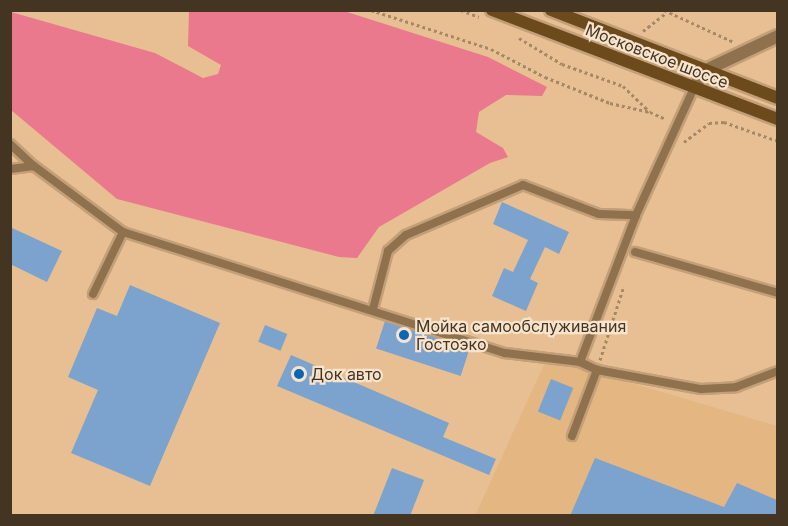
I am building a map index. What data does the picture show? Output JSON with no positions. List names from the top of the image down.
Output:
{
  "streets": {
    "main road": ["Московское шоссе"]
  },
  "places": ["Мойка самообслуживания Гостоэко", "Док авто"]
}
